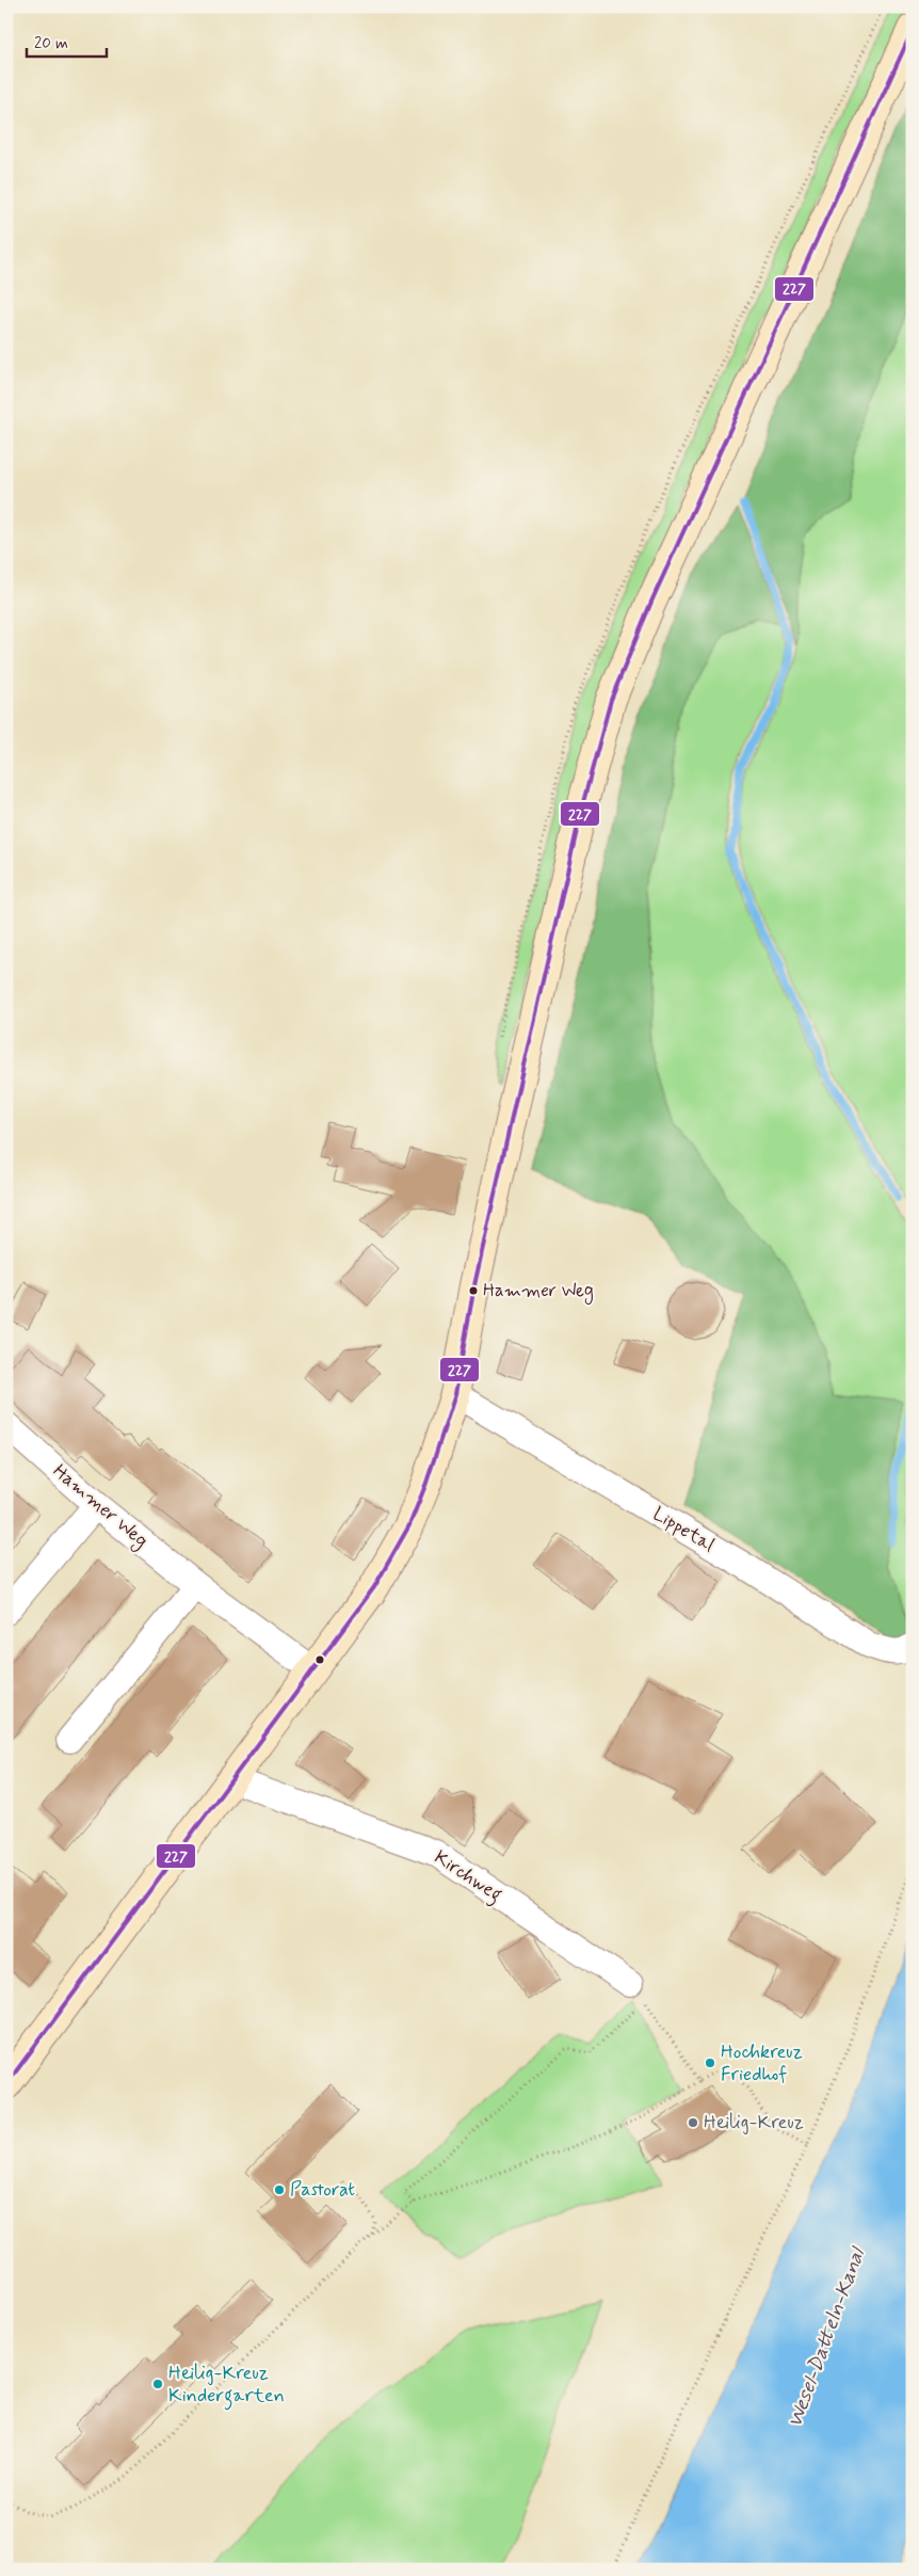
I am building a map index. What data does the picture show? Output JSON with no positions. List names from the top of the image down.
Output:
{
  "streets": {
    "street": ["Hammer Weg", "Lippetal", "Kirchweg"]
  },
  "water": ["Wesel-Datteln-Kanal"],
  "places": [
    "Hammer Weg",
    "Hochkreuz Friedhof",
    "Heilig-Kreuz",
    "Pastorat",
    "Heilig-Kreuz Kindergarten"
  ],
  "lines": ["transit line 227"],
  "scale_bar": "20 m"
}
